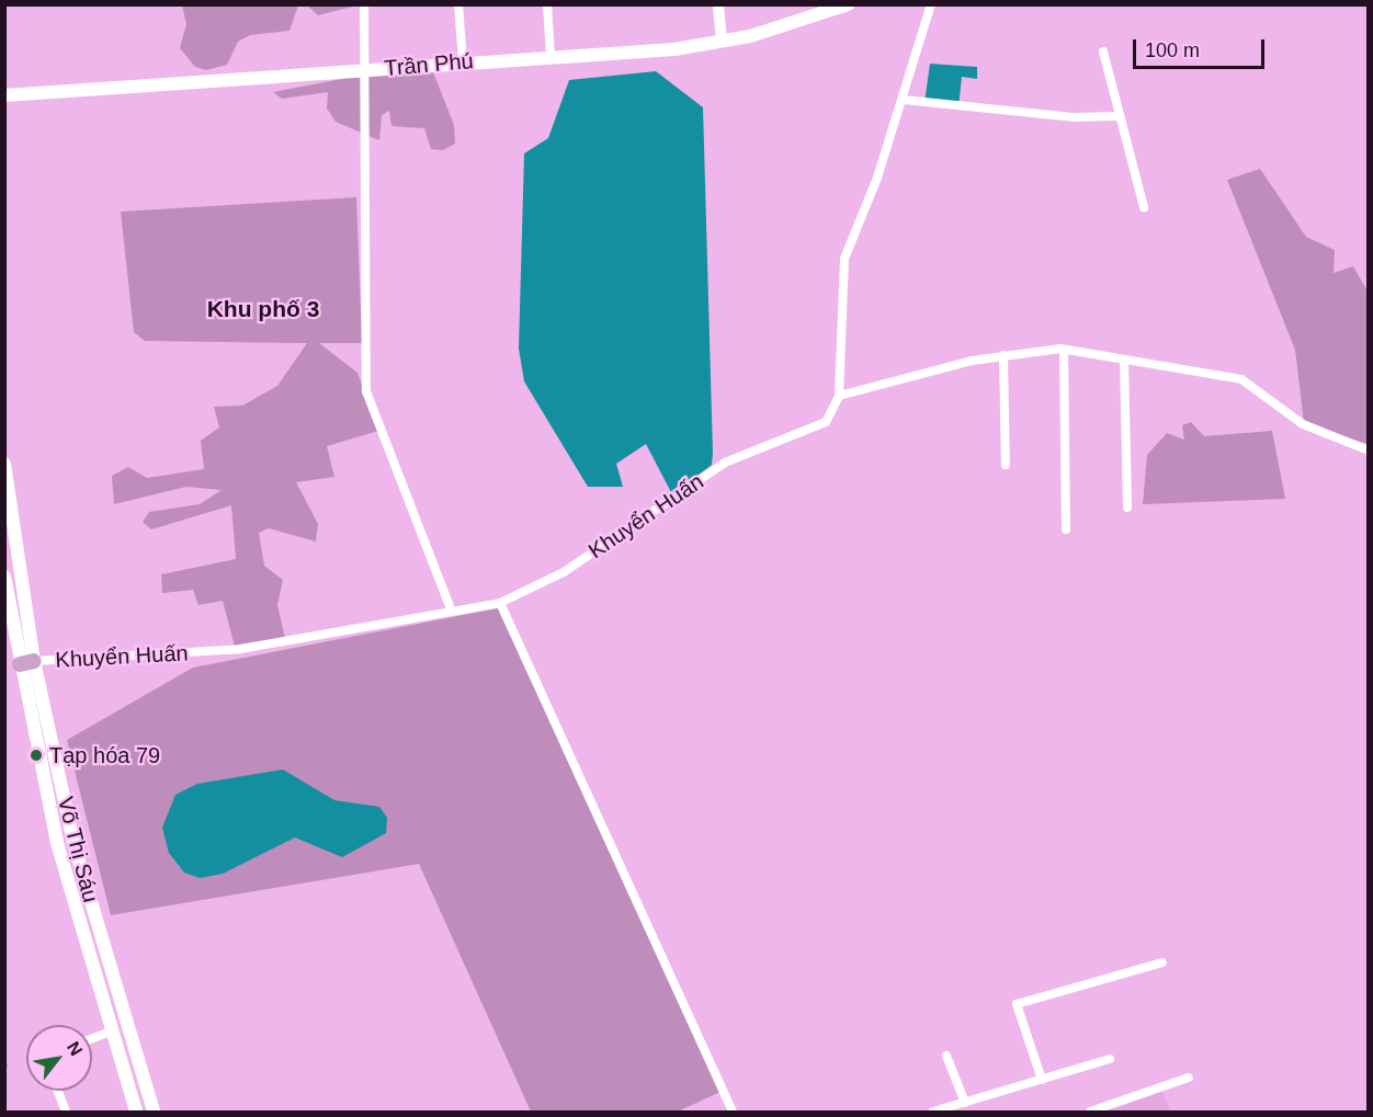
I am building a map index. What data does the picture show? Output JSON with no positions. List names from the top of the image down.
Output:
{
  "streets": {
    "main road": ["Trần Phú", "Võ Thị Sáu"],
    "street": ["Khuyển Huấn"]
  },
  "crossings": [
    ["Khuyển Huấn", "Võ Thị Sáu"]
  ],
  "districts": ["Khu phố 3"],
  "places": ["Tạp hóa 79"],
  "scale_bar": "100 m",
  "north": "top right"
}
